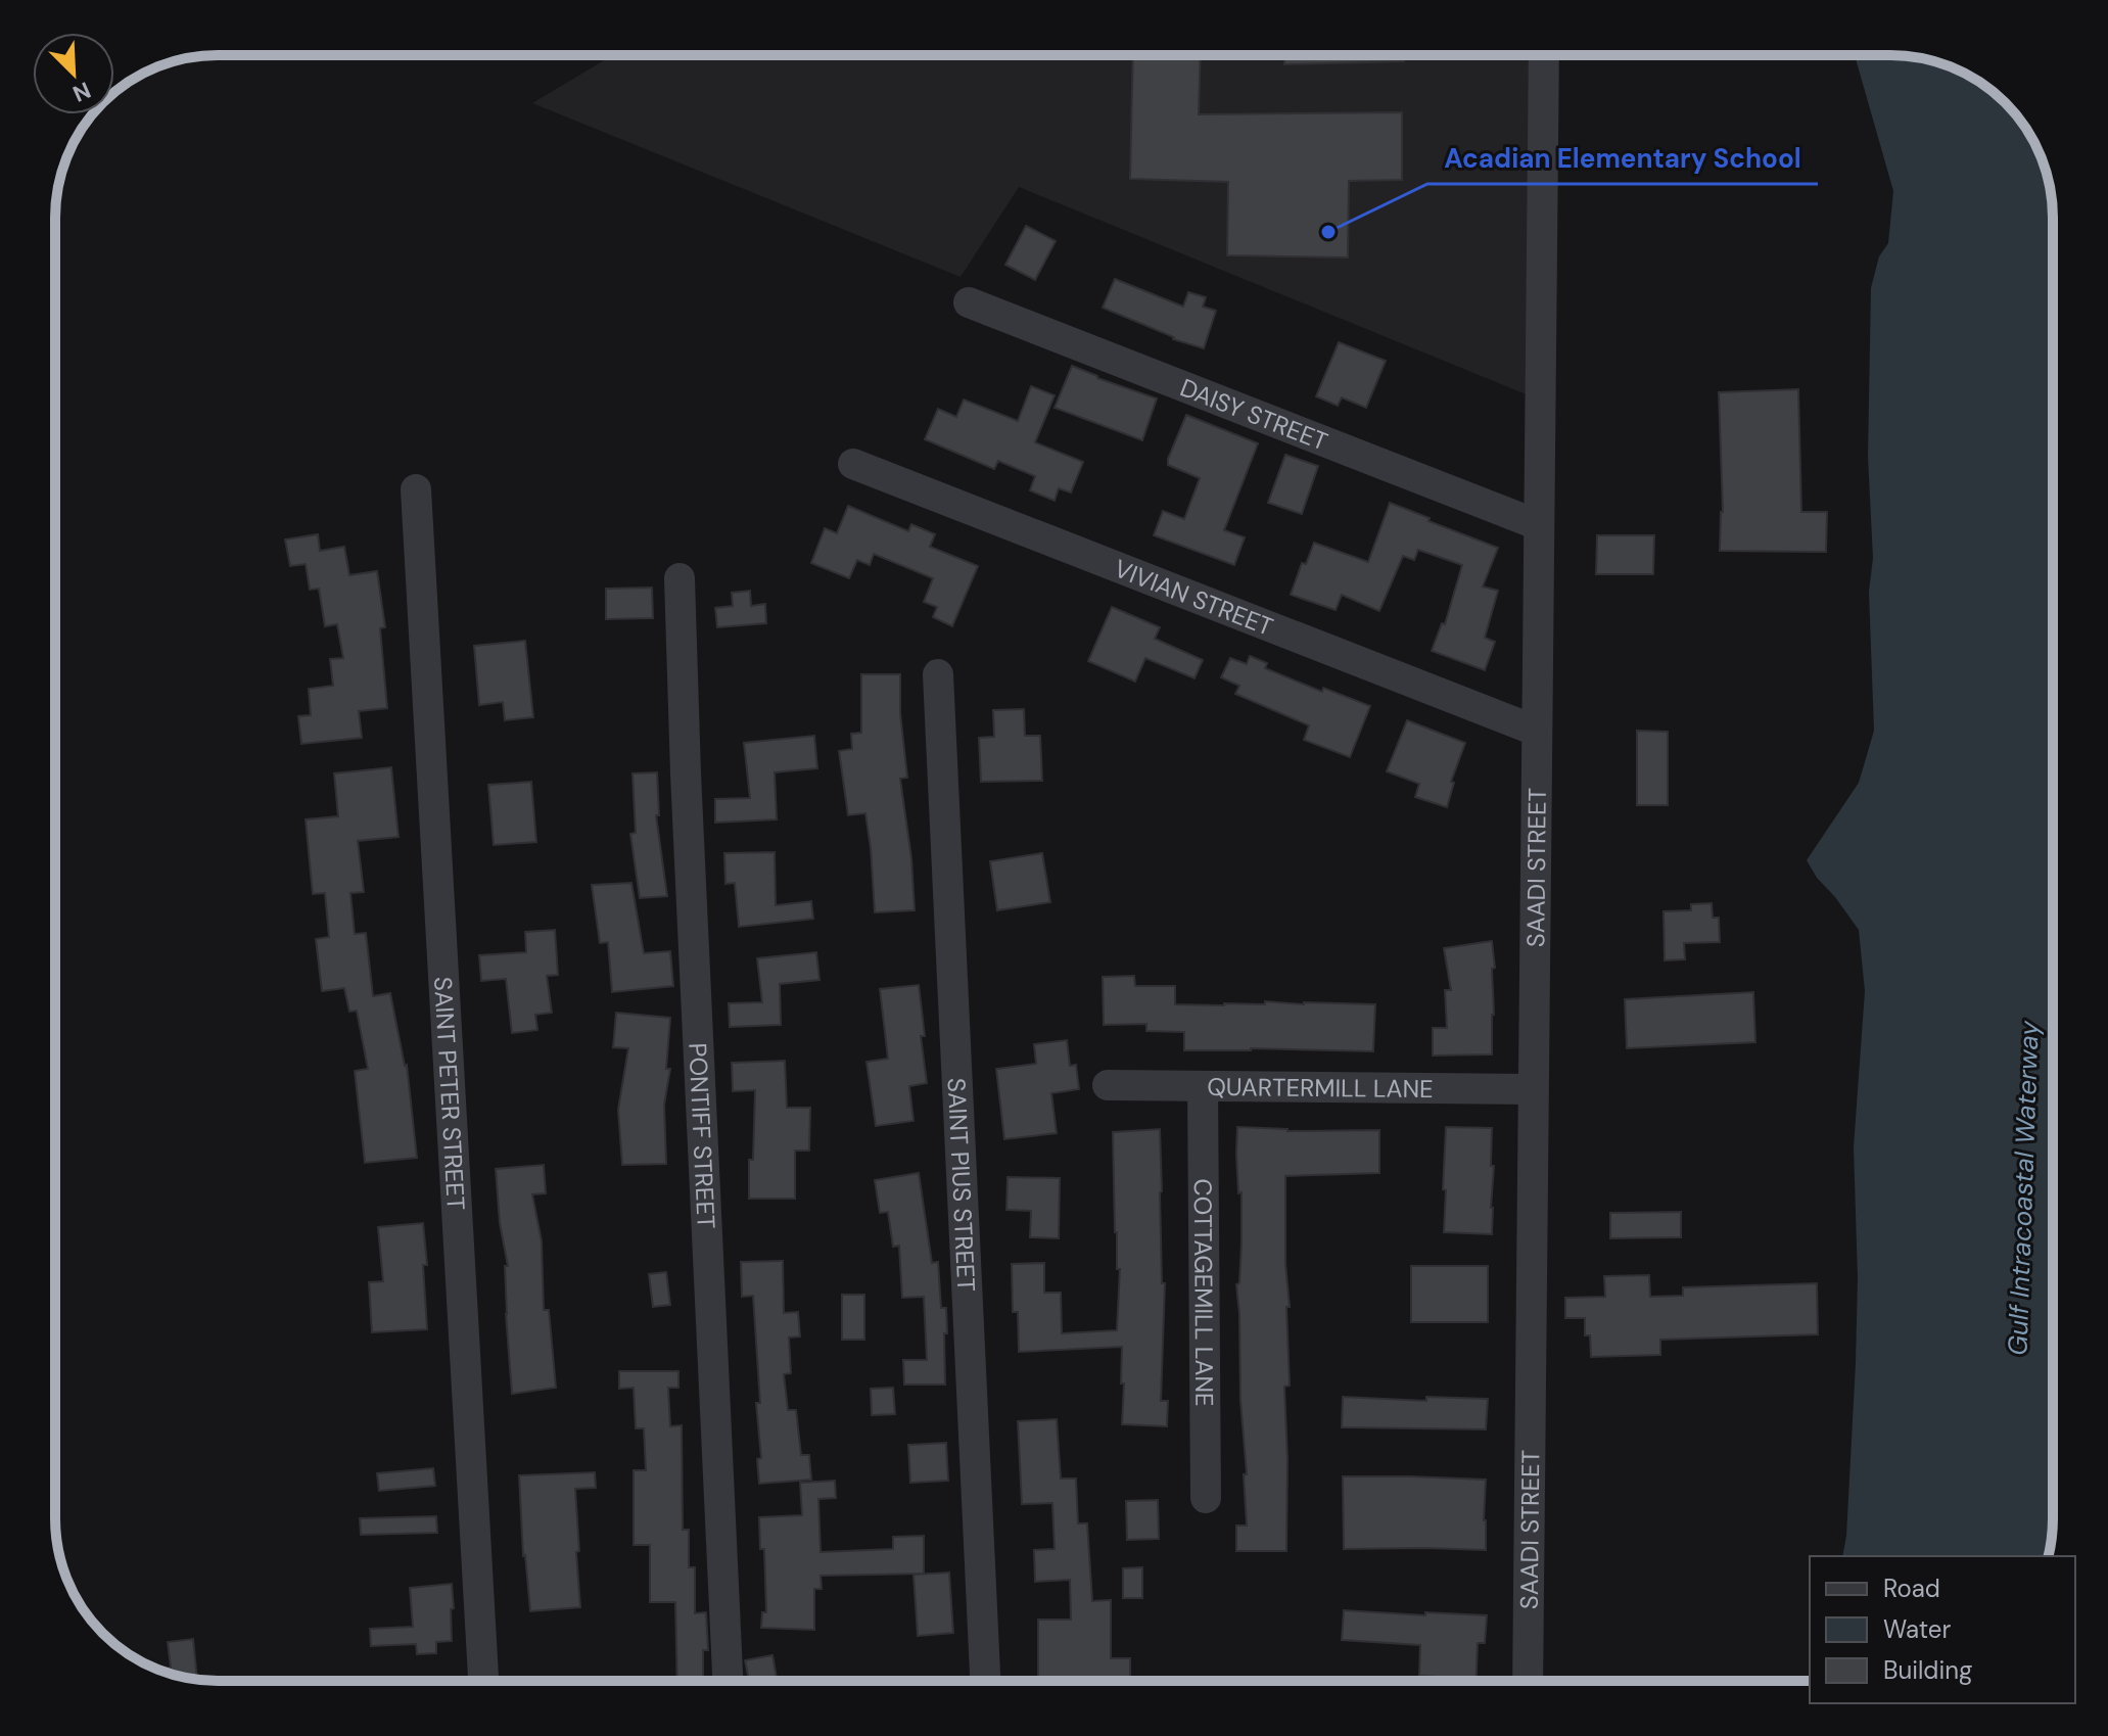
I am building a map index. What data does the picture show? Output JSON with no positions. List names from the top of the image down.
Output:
{
  "streets": {
    "street": [
      "DAISY STREET",
      "VIVIAN STREET",
      "SAADI STREET",
      "QUARTERMILL LANE",
      "SAINT PETER STREET",
      "PONTIFF STREET",
      "SAINT PIUS STREET",
      "COTTAGEMILL LANE"
    ]
  },
  "crossings": [
    ["DAISY STREET", "SAADI STREET"],
    ["VIVIAN STREET", "SAADI STREET"],
    ["SAADI STREET", "QUARTERMILL LANE"],
    ["QUARTERMILL LANE", "COTTAGEMILL LANE"]
  ],
  "water": ["Gulf Intracoastal Waterway"],
  "places": ["Acadian Elementary School"],
  "legend": ["Road", "Water", "Building"],
  "north": "bottom right"
}
